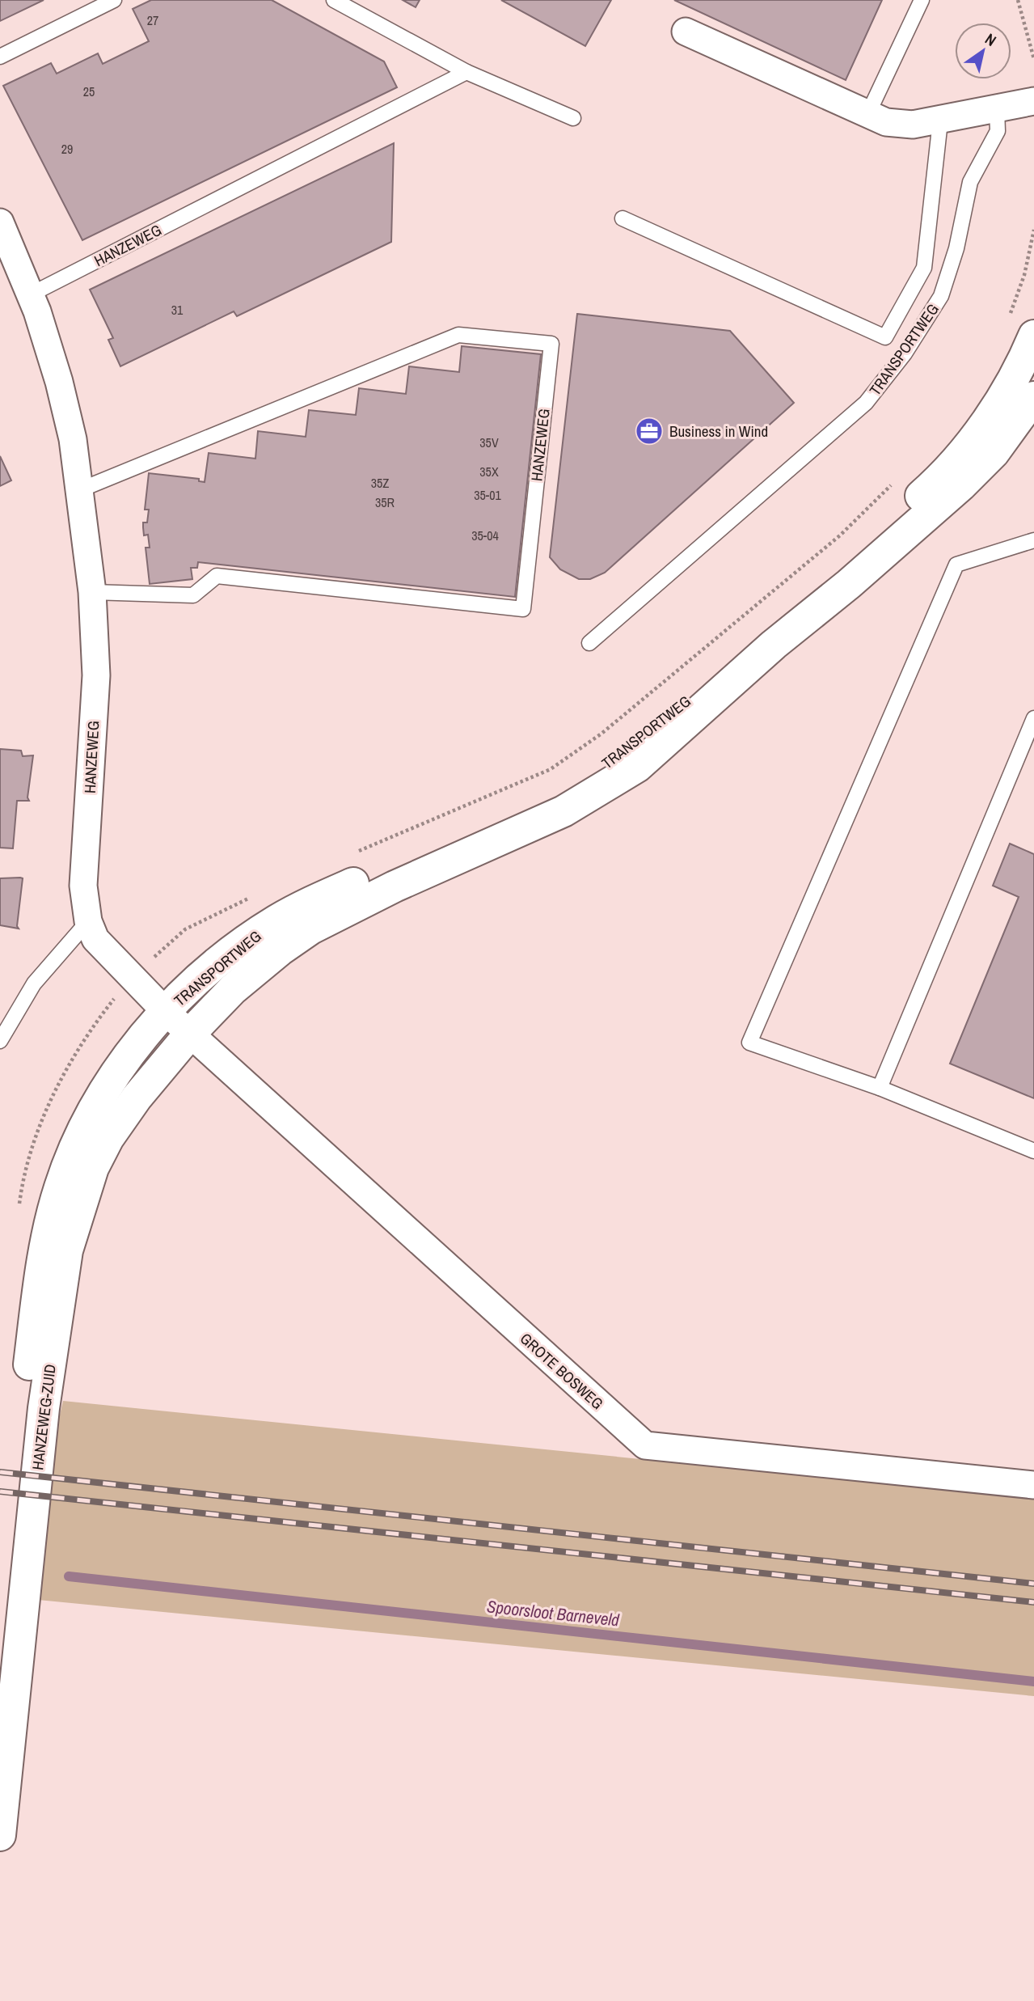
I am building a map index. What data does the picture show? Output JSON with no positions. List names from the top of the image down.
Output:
{
  "streets": {
    "street": [
      "HANZEWEG",
      "TRANSPORTWEG",
      "GROTE BOSWEG",
      "HANZEWEG-ZUID"
    ]
  },
  "crossings": [
    ["HANZEWEG", "TRANSPORTWEG"],
    ["HANZEWEG", "GROTE BOSWEG"],
    ["HANZEWEG", "HANZEWEG-ZUID"],
    ["TRANSPORTWEG", "GROTE BOSWEG"],
    ["TRANSPORTWEG", "HANZEWEG-ZUID"],
    ["GROTE BOSWEG", "HANZEWEG-ZUID"]
  ],
  "water": ["Spoorsloot Barneveld"],
  "places": {
    "office": ["Business in Wind"]
  },
  "house_numbers": [
    "27",
    "25",
    "29",
    "31",
    "35V",
    "35X",
    "35Z",
    "35-01",
    "35R",
    "35-04"
  ],
  "north": "top right"
}
